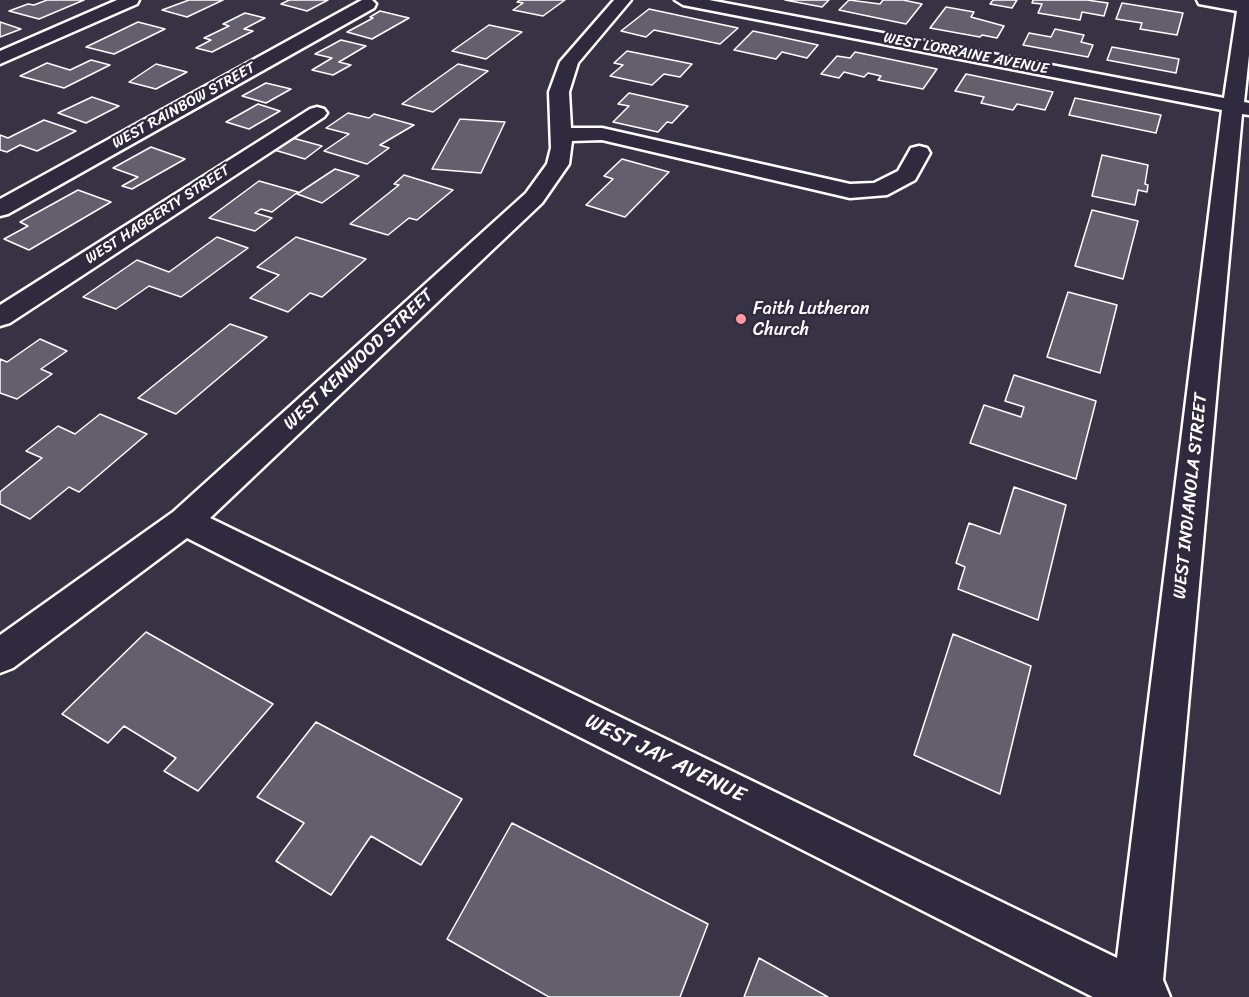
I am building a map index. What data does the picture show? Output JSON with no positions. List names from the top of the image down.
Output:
{
  "streets": {
    "street": [
      "WEST LORRAINE AVENUE",
      "WEST RAINBOW STREET",
      "WEST HAGGERTY STREET",
      "WEST KENWOOD STREET",
      "WEST INDIANOLA STREET",
      "WEST JAY AVENUE"
    ]
  },
  "crossings": [
    ["WEST LORRAINE AVENUE", "WEST INDIANOLA STREET"],
    ["WEST KENWOOD STREET", "WEST JAY AVENUE"],
    ["WEST INDIANOLA STREET", "WEST JAY AVENUE"]
  ],
  "places": ["Faith Lutheran Church"]
}
